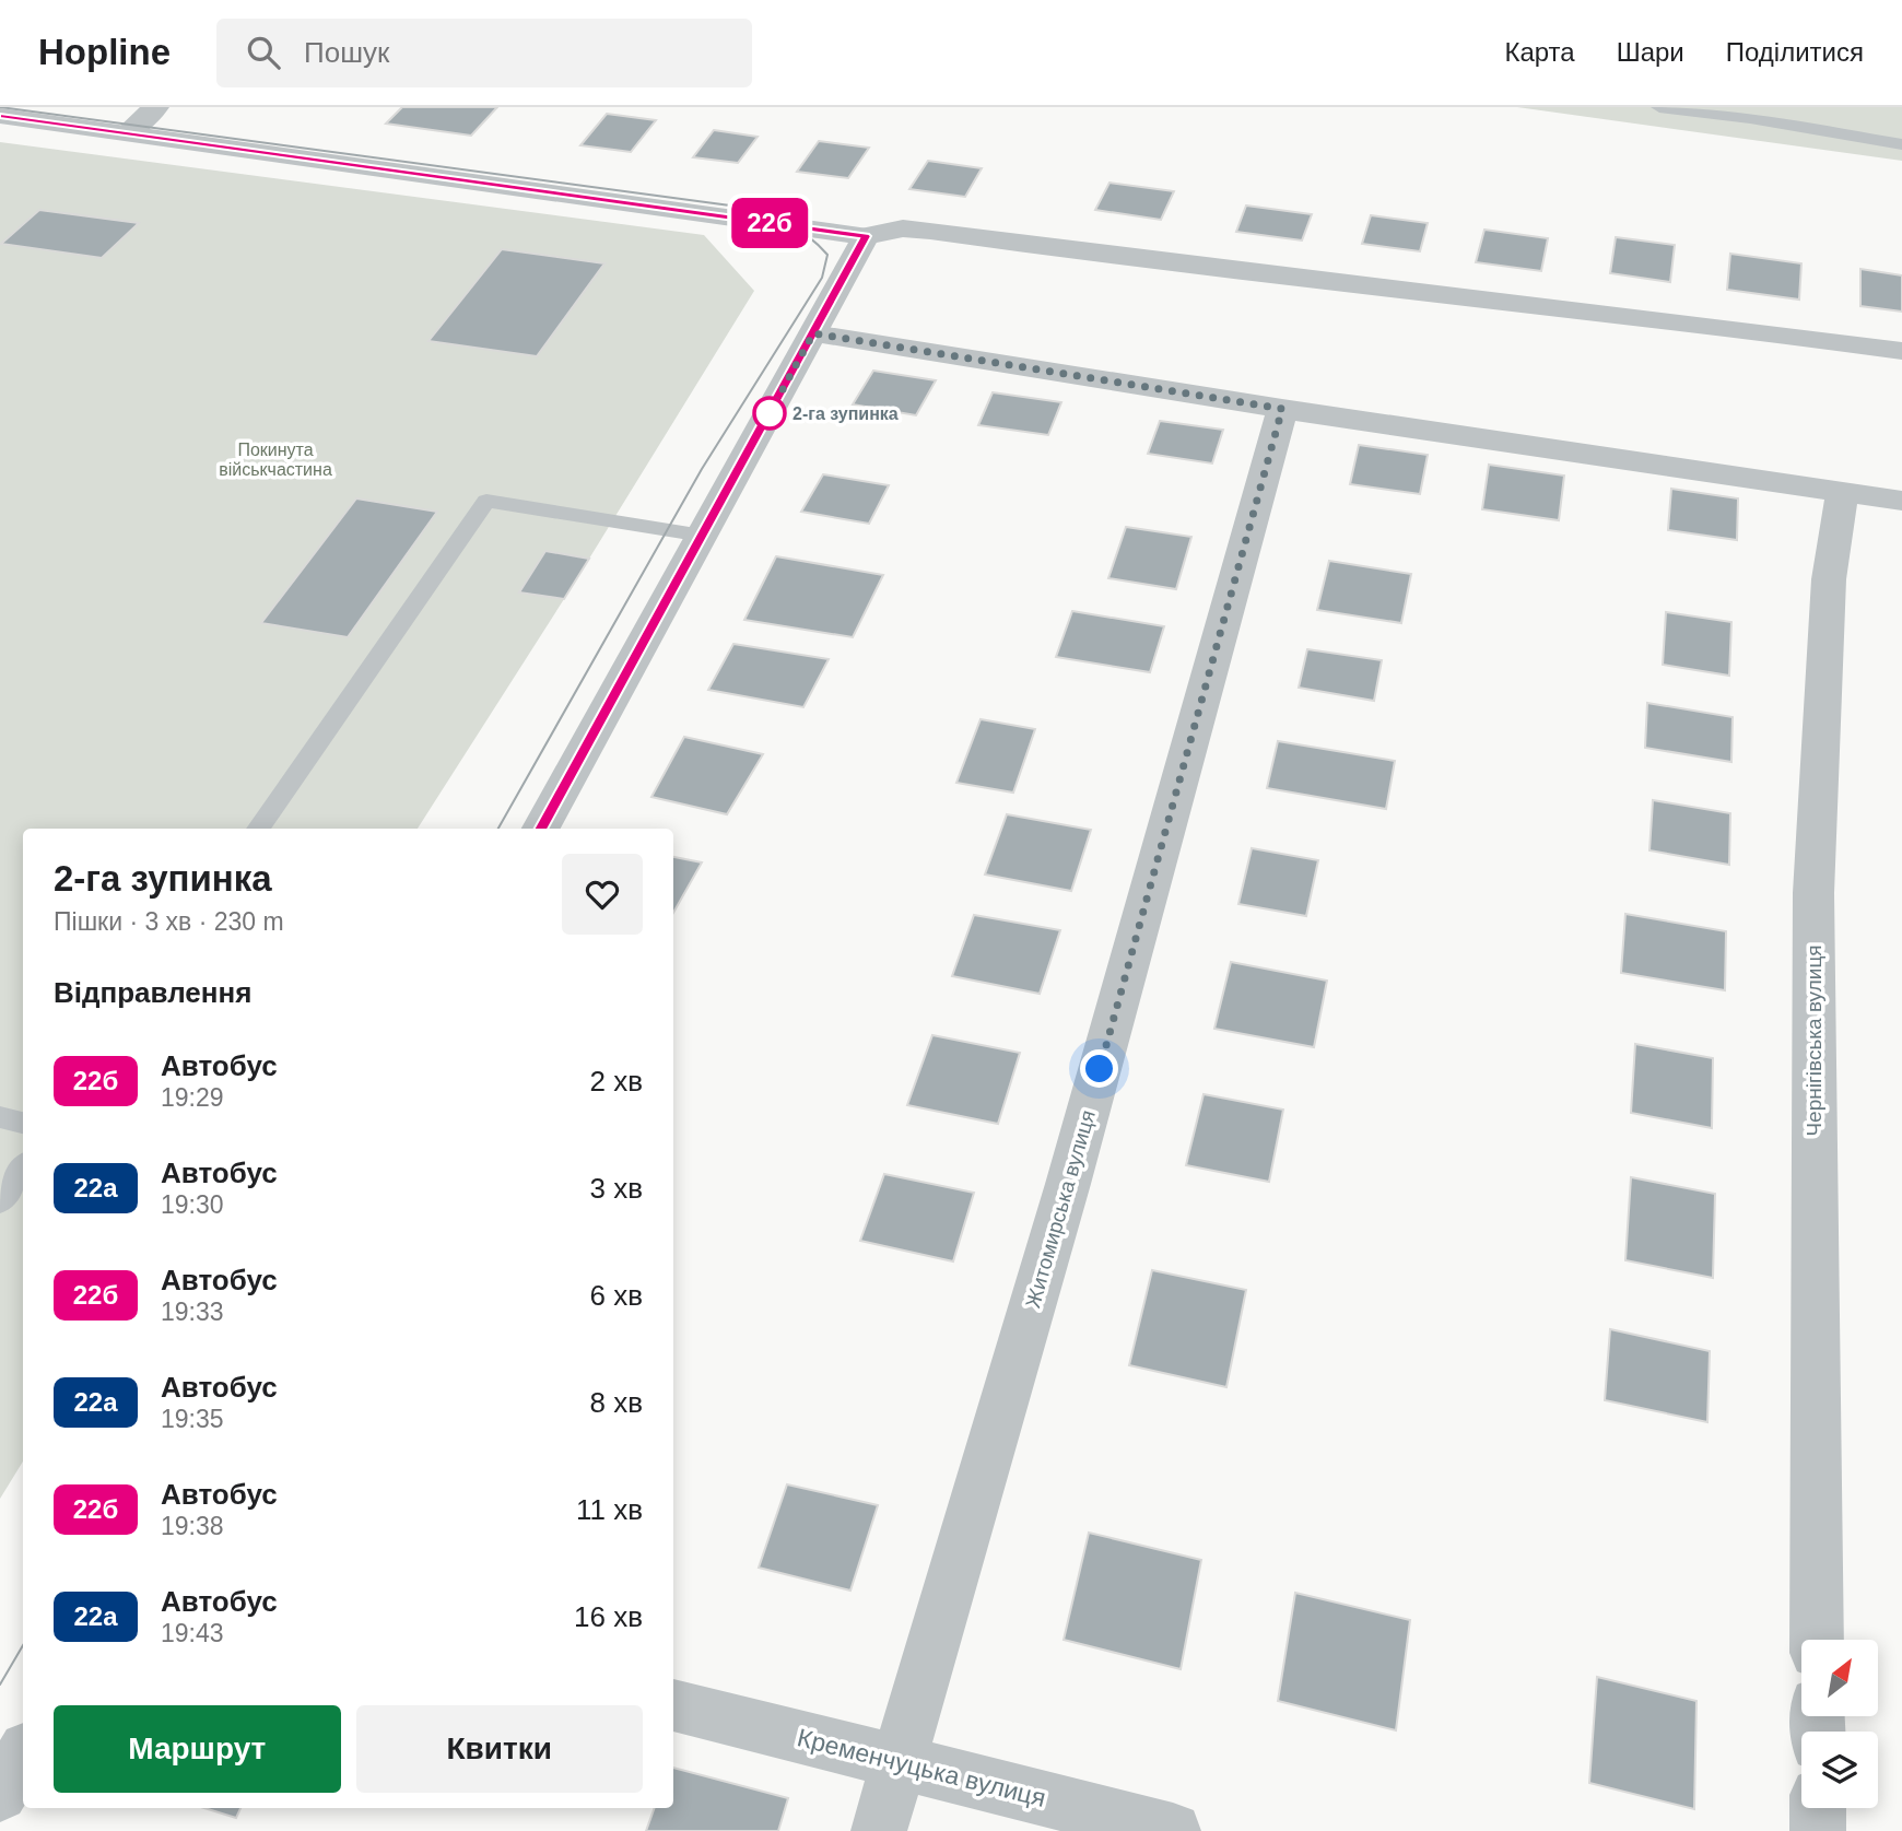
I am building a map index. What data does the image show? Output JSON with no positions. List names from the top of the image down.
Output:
{
  "streets": {
    "street": ["Чернігівська вулиця", "Житомирська вулиця", "Кременчуцька вулиця"]
  },
  "crossings": [
    ["Житомирська вулиця", "Кременчуцька вулиця"]
  ],
  "parks": ["Покинута військчастина"],
  "places": ["2-га зупинка"],
  "lines": ["bus line 22б"],
  "north": "top right",
  "page": {
    "header": "Hopline",
    "search": "Пошук",
    "nav": ["Карта", "Шари", "Поділитися"],
    "on_map": "22б",
    "heading": [
      ["2-га зупинка", "Пішки · 3 хв · 230 m"],
      "Відправлення"
    ],
    "list": [
      {
        "mark": "22б",
        "name": "Автобус",
        "note": "19:29",
        "value": "2 хв"
      },
      {
        "mark": "22a",
        "name": "Автобус",
        "note": "19:30",
        "value": "3 хв"
      },
      {
        "mark": "22б",
        "name": "Автобус",
        "note": "19:33",
        "value": "6 хв"
      },
      {
        "mark": "22a",
        "name": "Автобус",
        "note": "19:35",
        "value": "8 хв"
      },
      {
        "mark": "22б",
        "name": "Автобус",
        "note": "19:38",
        "value": "11 хв"
      },
      {
        "mark": "22a",
        "name": "Автобус",
        "note": "19:43",
        "value": "16 хв"
      }
    ],
    "buttons": ["Маршрут", "Квитки"]
  }
}
